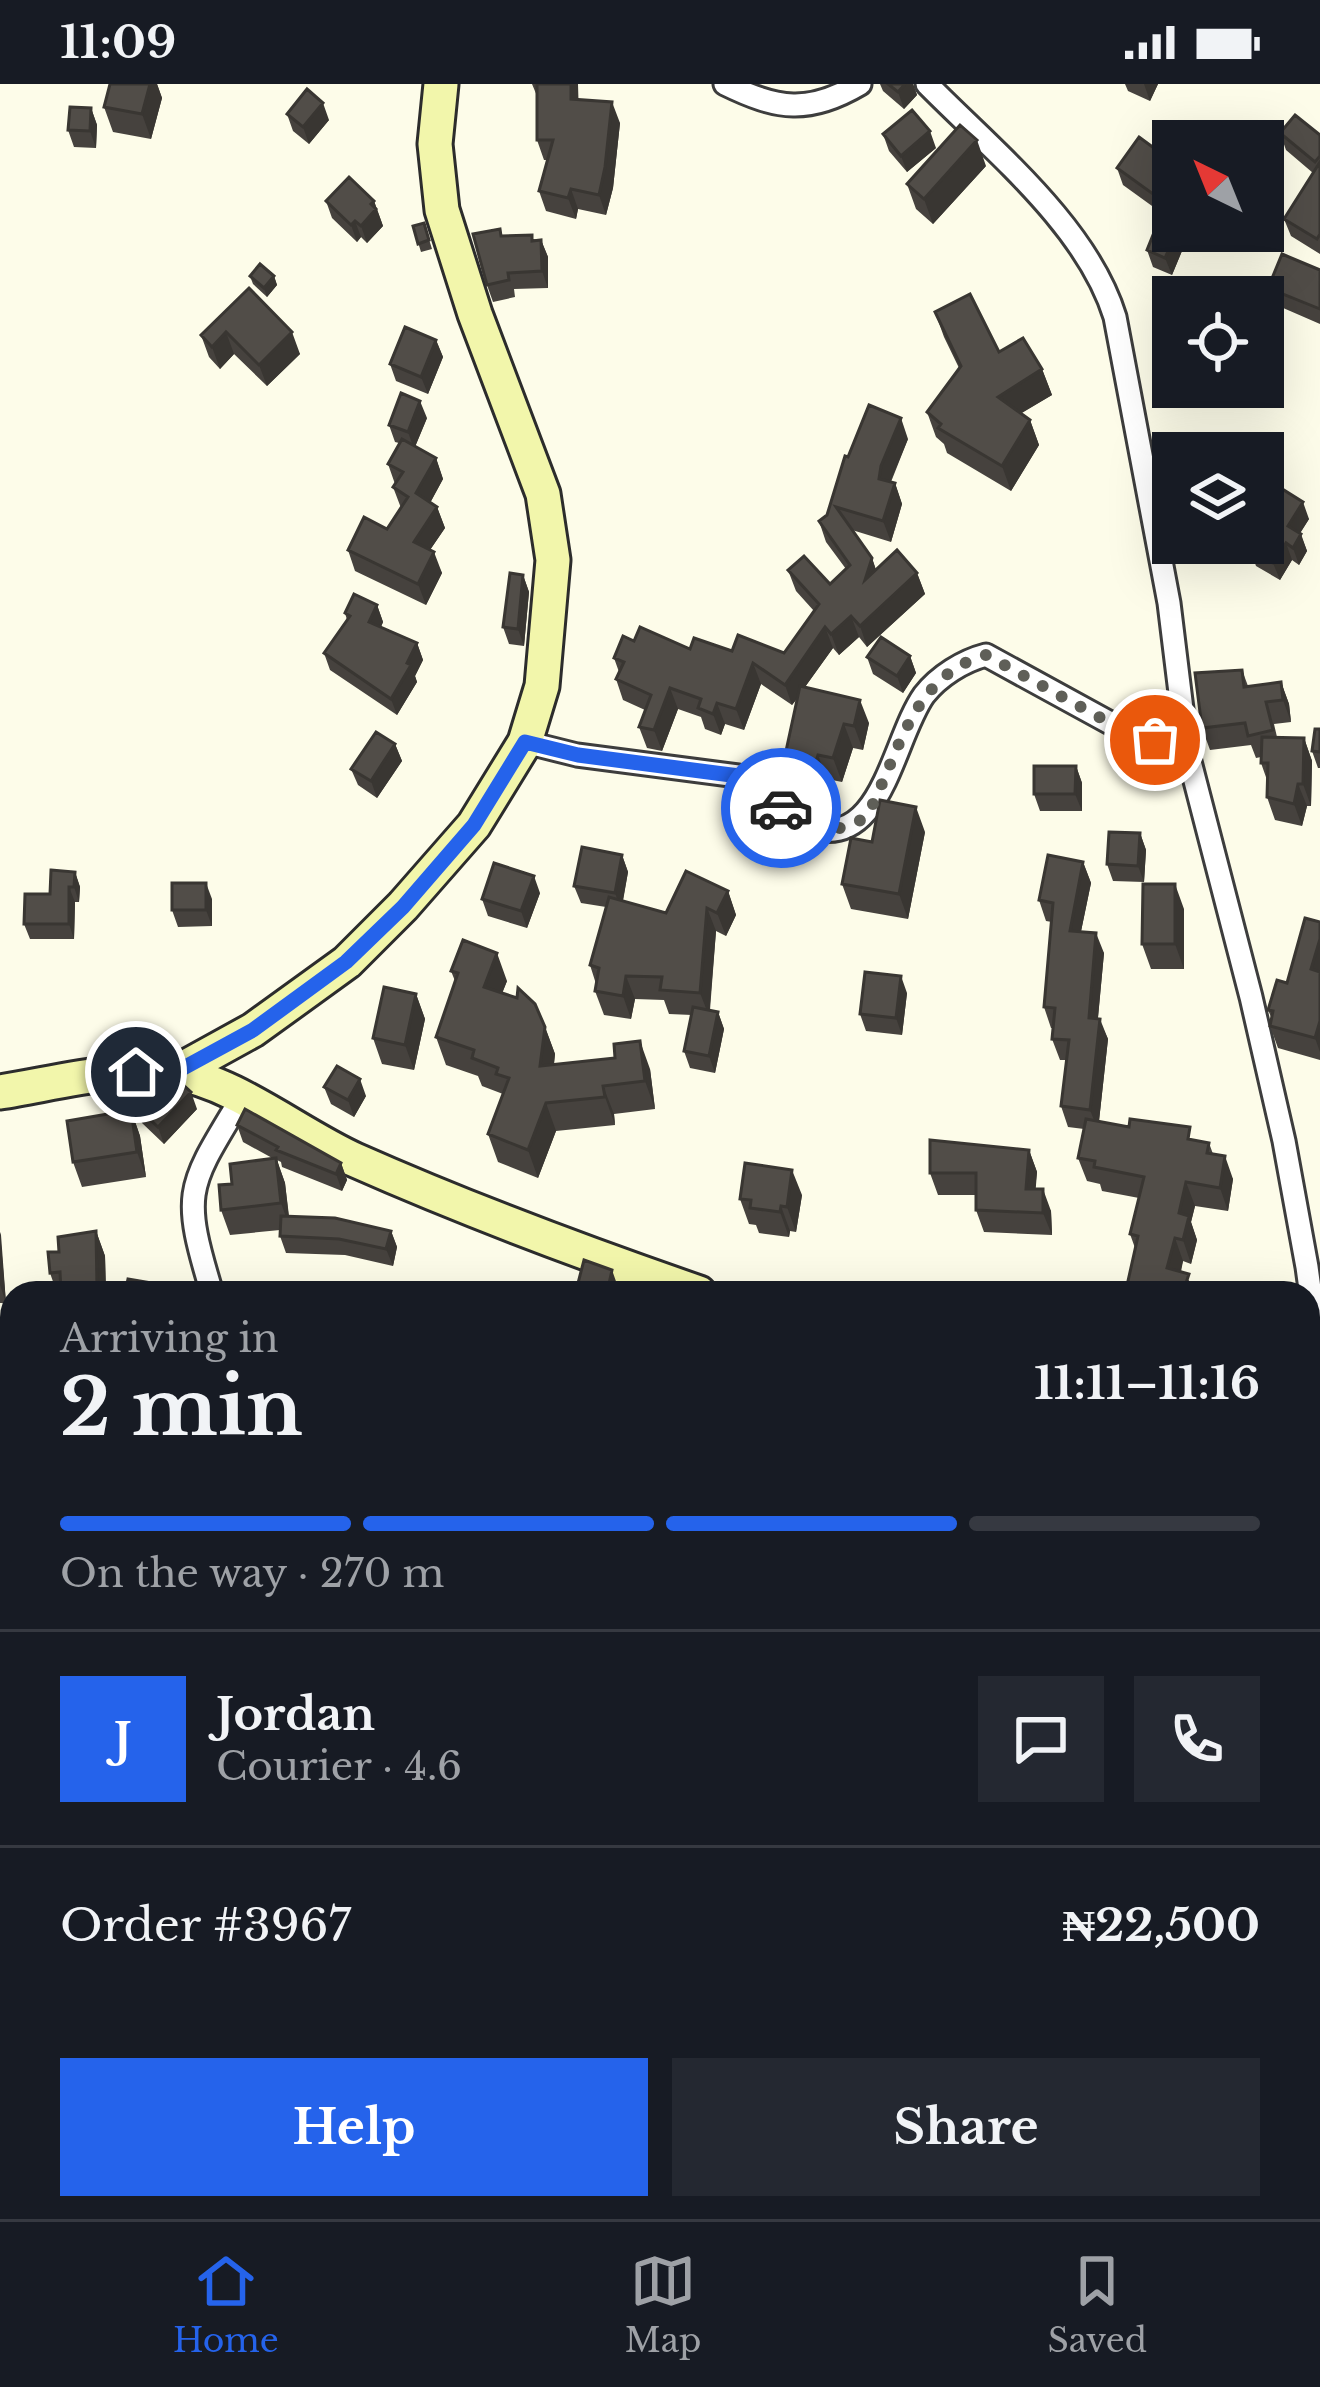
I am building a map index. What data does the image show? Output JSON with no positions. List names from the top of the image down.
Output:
{
  "north": "top left",
  "page": {
    "status": "11:09",
    "heading": ["2 min", "Arriving in", "11:11–11:16"],
    "panel": [
      "Jordan",
      "Courier · 4.6",
      "Order #3967",
      "₦22,500"
    ],
    "bar": "On the way · 270 m",
    "round": "J",
    "buttons": ["Help", "Share"],
    "tabs": ["Home", "Map", "Saved"]
  }
}
